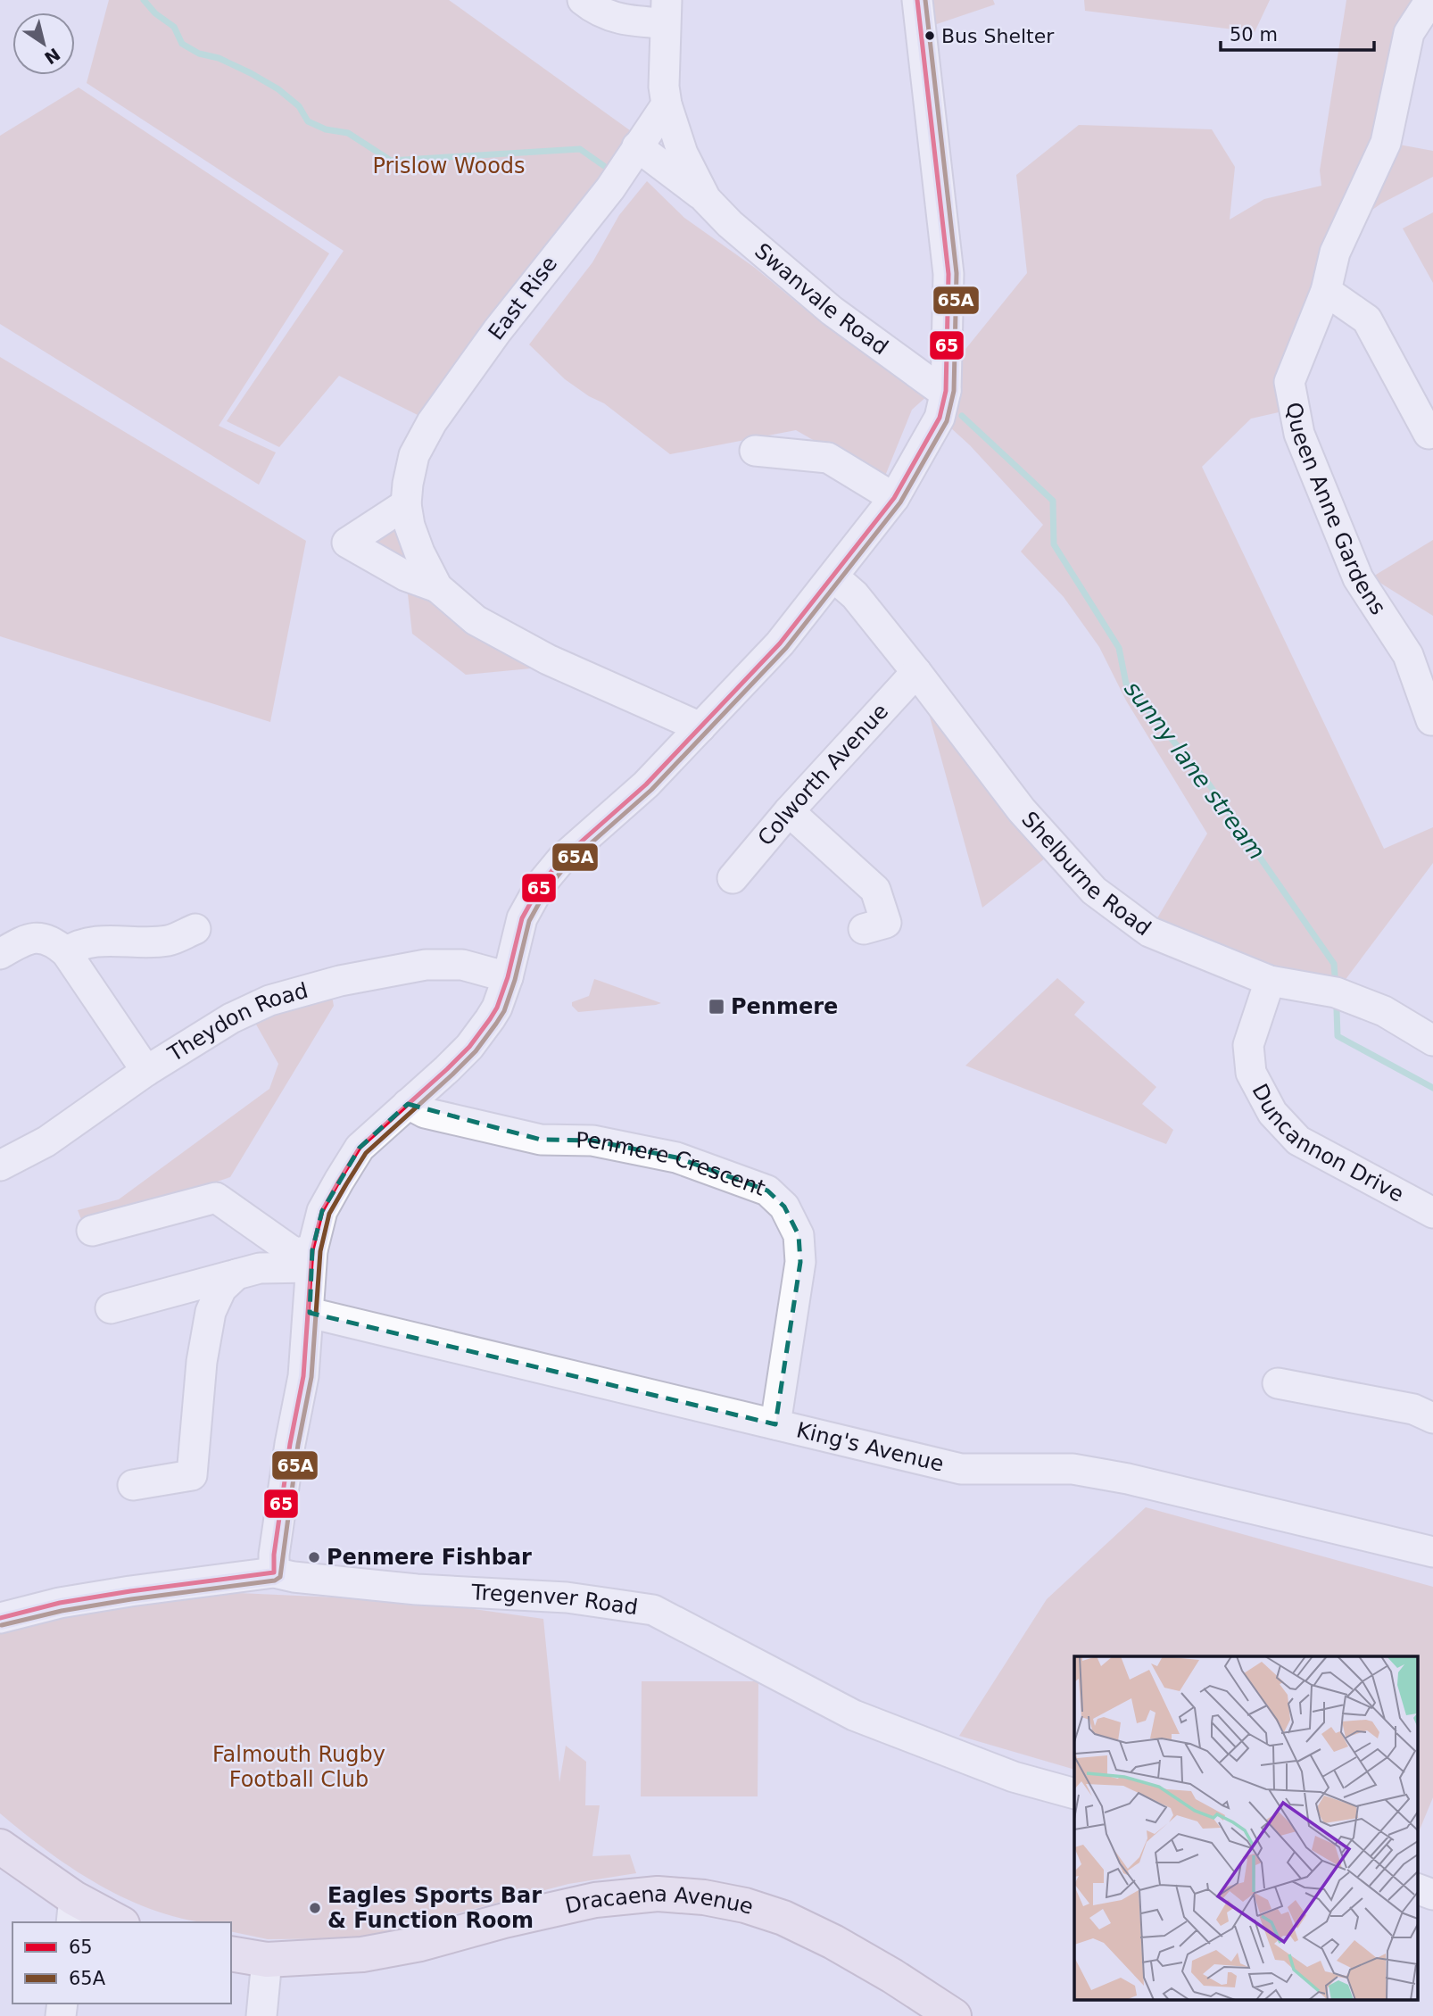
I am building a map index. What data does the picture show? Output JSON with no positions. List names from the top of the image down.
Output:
{
  "streets": {
    "main road": ["Dracaena Avenue"],
    "street": [
      "East Rise",
      "Swanvale Road",
      "Queen Anne Gardens",
      "Colworth Avenue",
      "Shelburne Road",
      "Theydon Road",
      "Duncannon Drive",
      "Penmere Crescent",
      "King's Avenue",
      "Tregenver Road"
    ]
  },
  "crossings": [
    ["East Rise", "Swanvale Road"],
    ["Colworth Avenue", "Shelburne Road"],
    ["Shelburne Road", "Duncannon Drive"],
    ["Penmere Crescent", "King's Avenue"]
  ],
  "water": ["sunny lane stream"],
  "parks": ["Prislow Woods", "Falmouth Rugby Football Club"],
  "places": {
    "other": ["Bus Shelter", "Penmere Fishbar", "Eagles Sports Bar & Function Room"],
    "transit": ["Penmere"]
  },
  "lines": ["transit line 65", "transit line 65A"],
  "legend": ["65", "65A"],
  "scale_bar": "50 m",
  "north": "bottom right"
}
